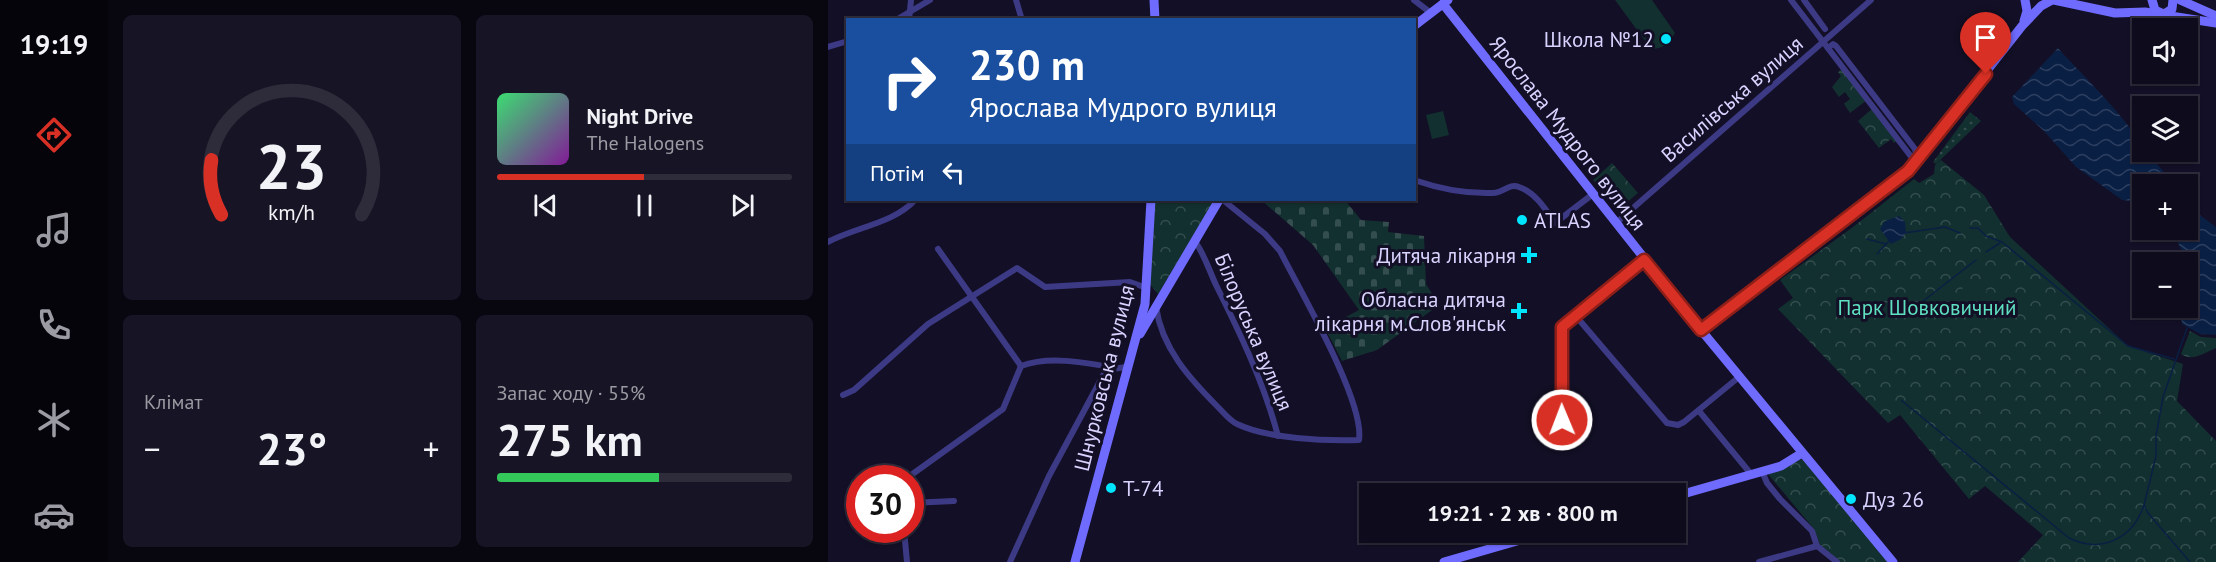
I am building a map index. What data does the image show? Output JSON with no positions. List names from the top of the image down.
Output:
{
  "streets": {
    "street": [
      "Василівська вулиця",
      "Ярослава Мудрого вулиця",
      "Білоруська вулиця",
      "Шнурковська вулиця"
    ]
  },
  "crossings": [
    ["Василівська вулиця", "Ярослава Мудрого вулиця"]
  ],
  "parks": ["Парк Шовковичний"],
  "places": {
    "other": [
      "Школа №12",
      "ATLAS",
      "Т-74",
      "Дуз 26"
    ],
    "health": ["Дитяча лікарня", "Обласна дитяча лікарня м.Слов'янськ"]
  },
  "page": {
    "tabs": "19:19",
    "map_buttons": ["+", "−"],
    "turn": ["230 m", "Ярослава Мудрого вулиця"],
    "song": ["Night Drive", "The Halogens"],
    "then": "Потім",
    "tile": [
      "Клімат",
      ["Запас ходу · 55%", "275 km"]
    ],
    "heat": ["−", "23°", "+"],
    "limit": "30",
    "trip": "19:21 · 2 хв · 800 m",
    "gauge": ["23", "km/h"]
  }
}
